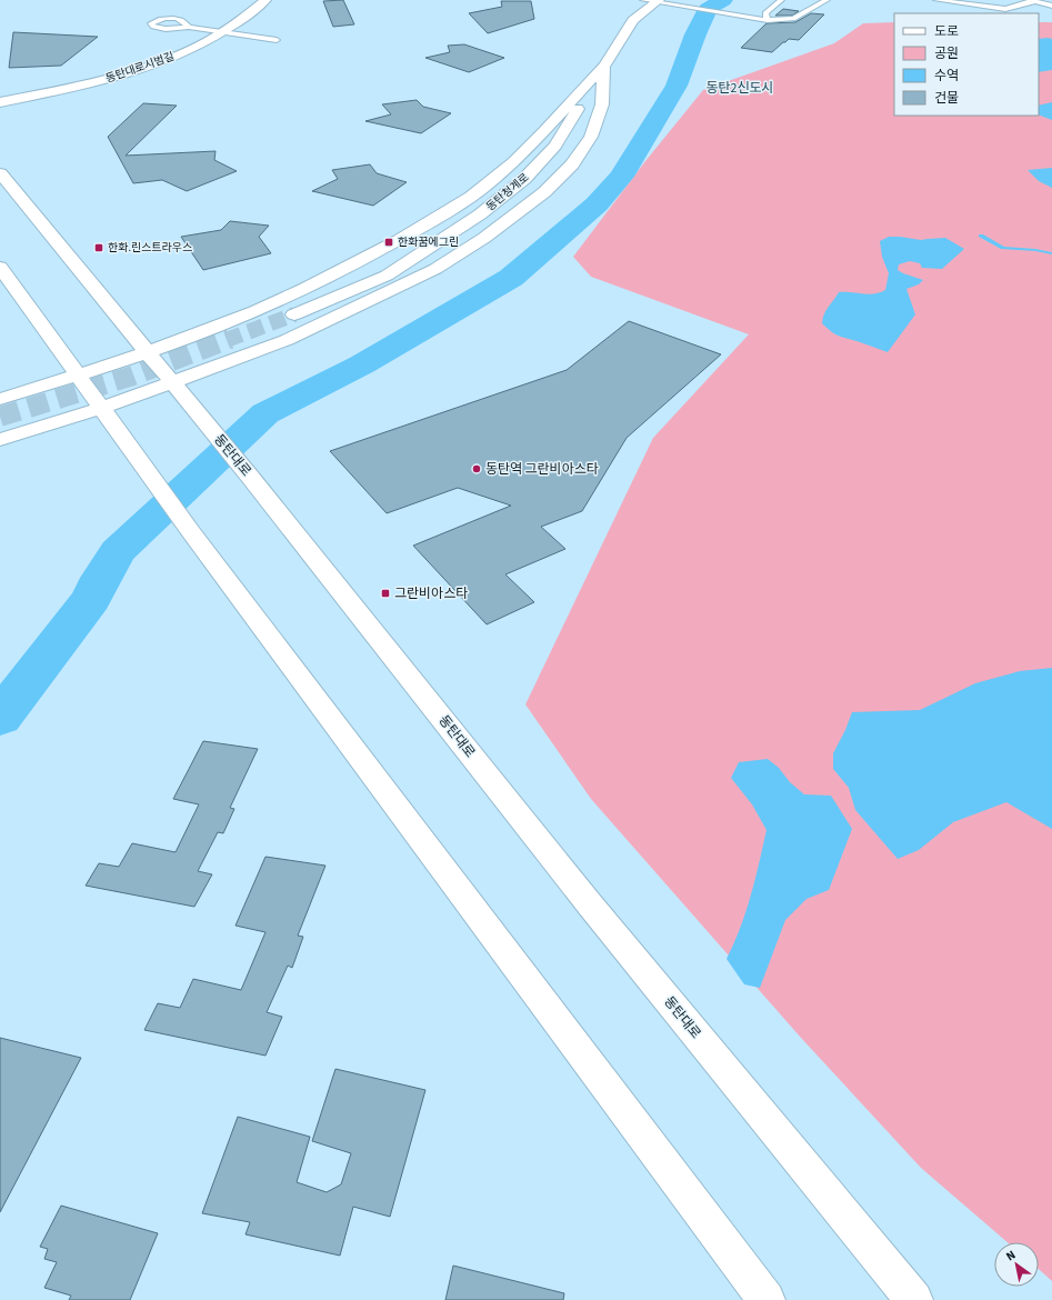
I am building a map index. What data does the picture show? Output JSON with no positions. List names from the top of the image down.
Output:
{
  "streets": {
    "street": ["동탄대로시범길", "동탄청계로", "동탄대로"]
  },
  "districts": ["동탄2신도시"],
  "places": {
    "transit": ["한화꿈에그린", "한화.린스트라우스", "그란비아스타"],
    "other": ["동탄역 그란비아스타"]
  },
  "legend": [
    "도로",
    "공원",
    "수역",
    "건물"
  ],
  "north": "top left"
}
